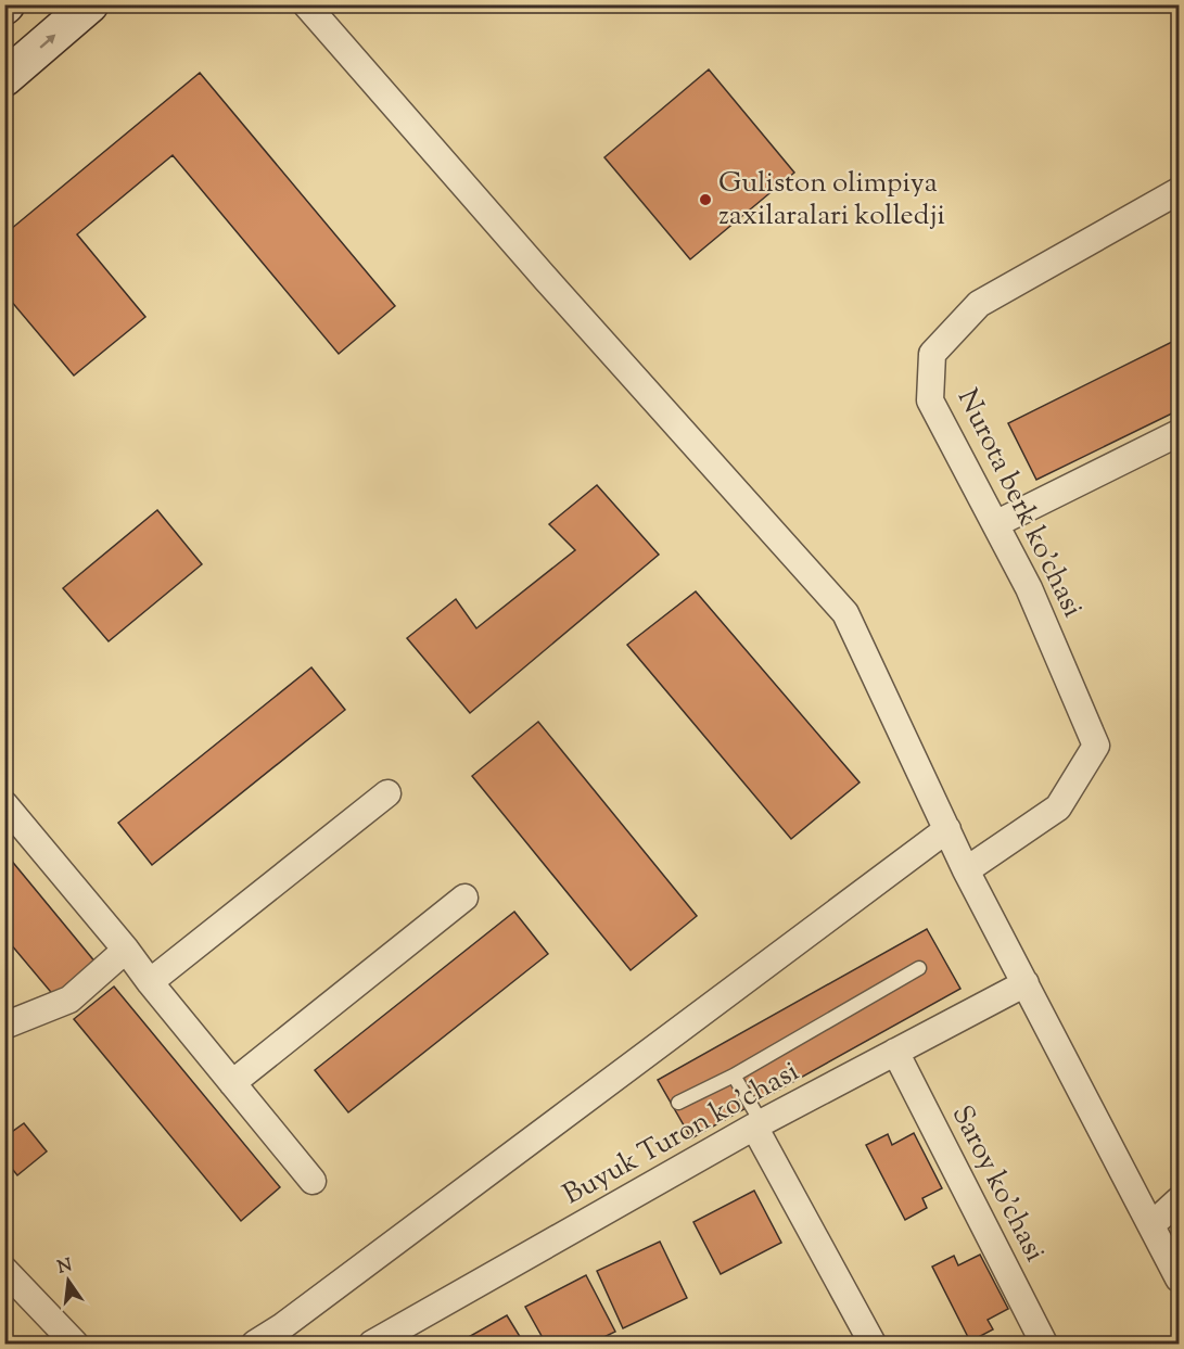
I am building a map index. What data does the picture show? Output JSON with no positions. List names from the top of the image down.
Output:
{
  "streets": {
    "street": ["Nurota berk ko'chasi", "Buyuk Turon ko'chasi", "Saroy ko'chasi"]
  },
  "crossings": [
    ["Buyuk Turon ko'chasi", "Saroy ko'chasi"]
  ],
  "places": ["Guliston olimpiya zaxilaralari kolledji"],
  "north": "top"
}
